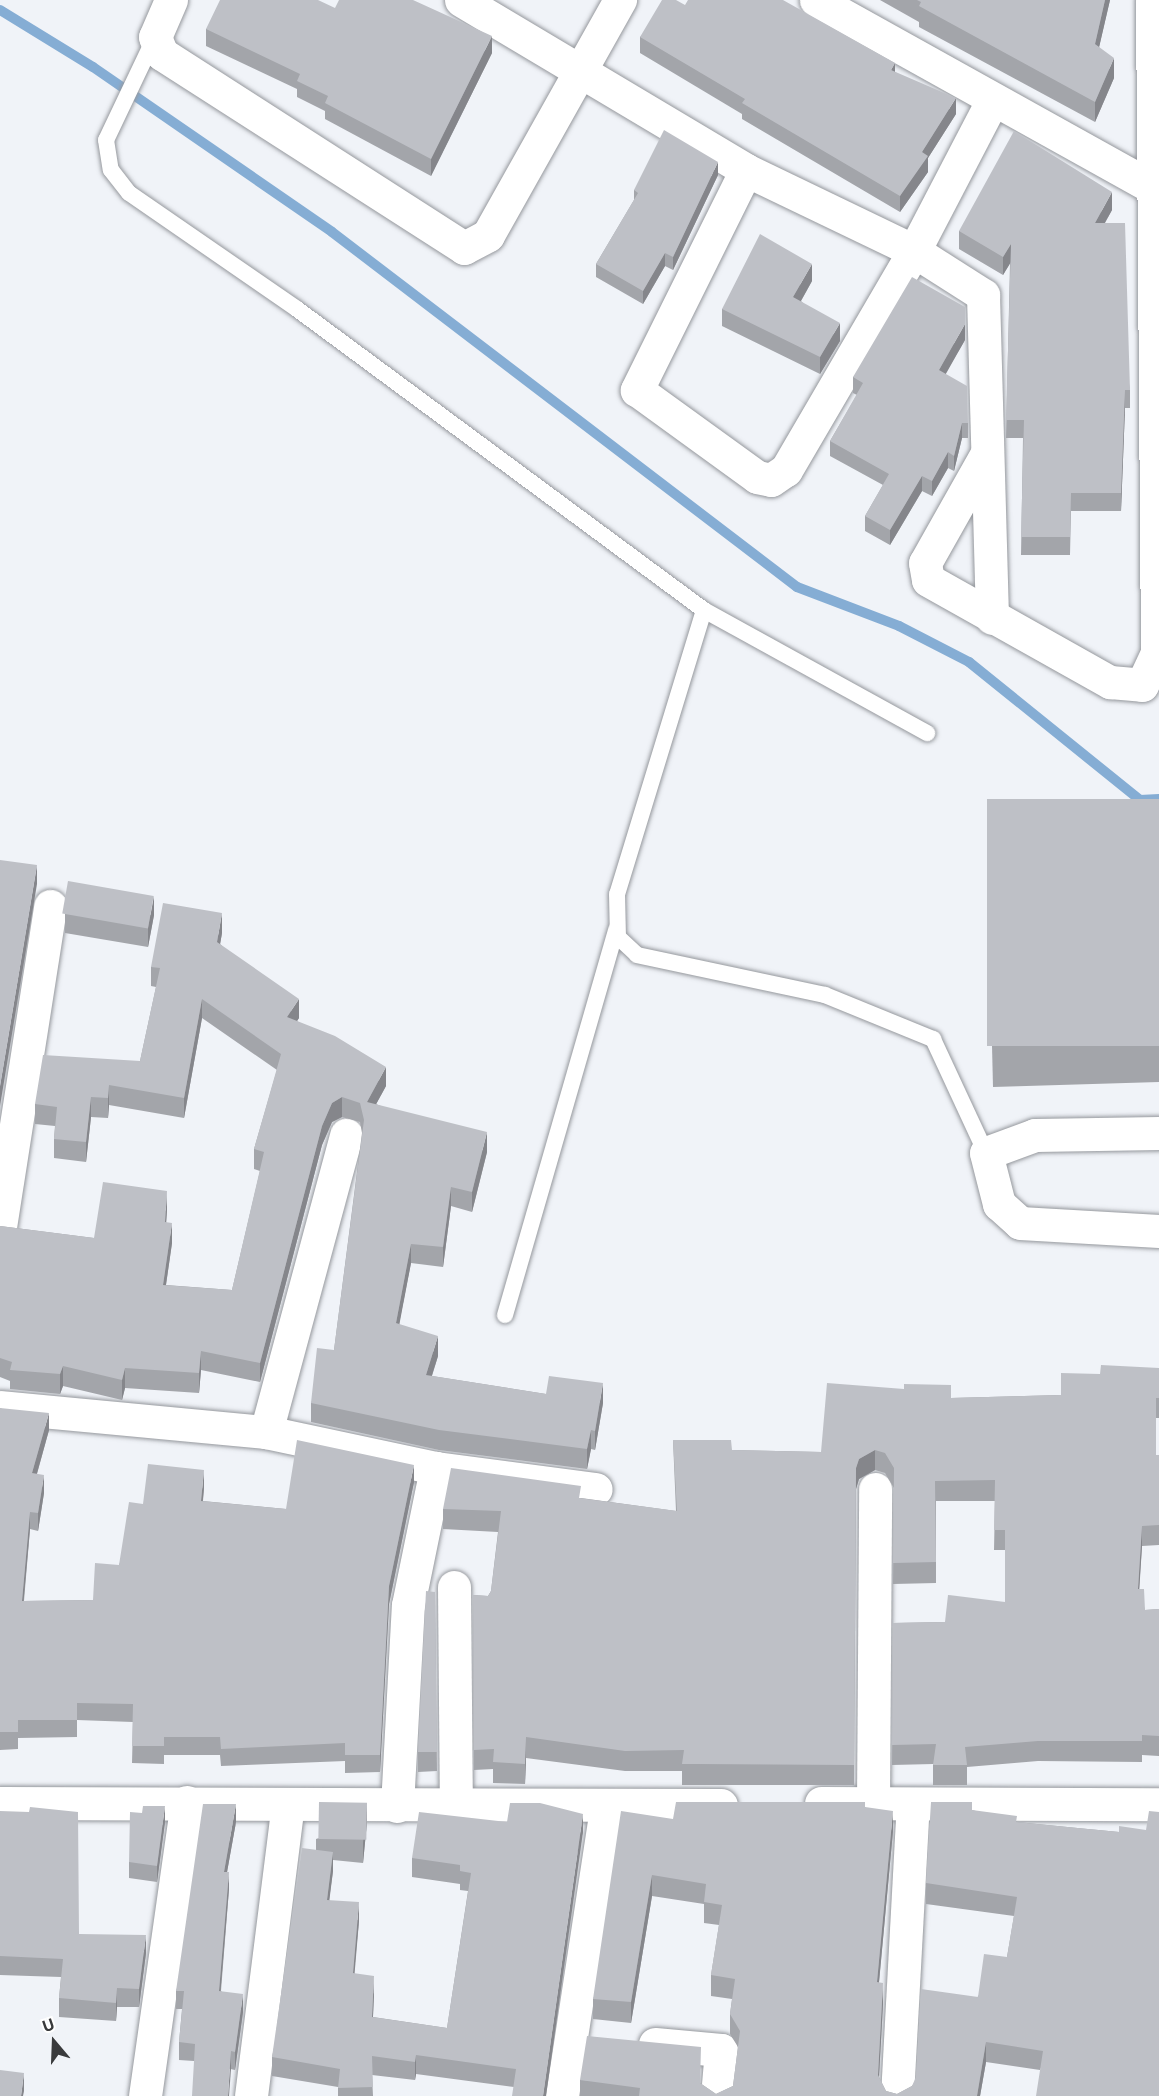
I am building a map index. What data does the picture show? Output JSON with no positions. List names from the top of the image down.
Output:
{
  "north": "top"
}
